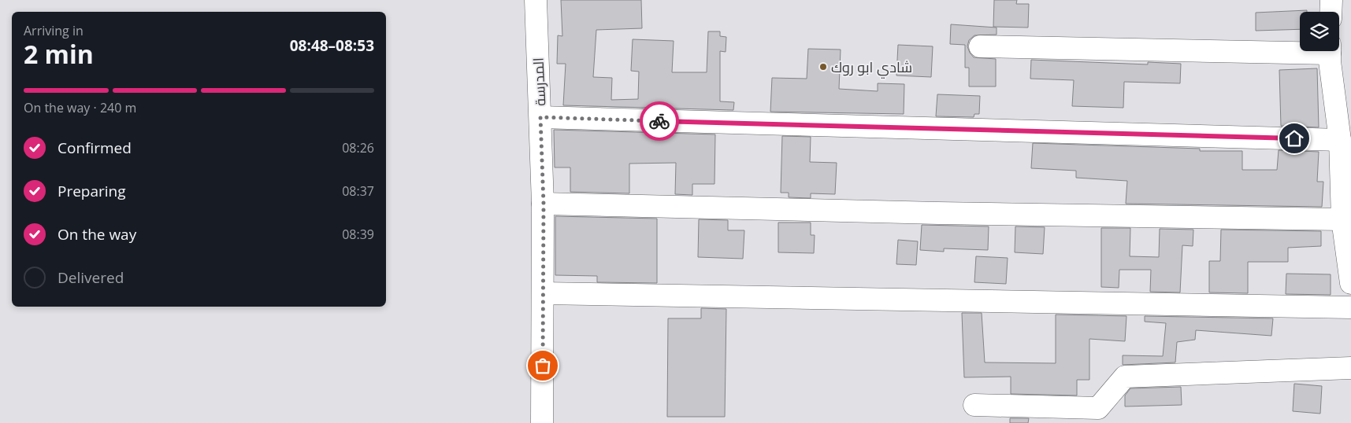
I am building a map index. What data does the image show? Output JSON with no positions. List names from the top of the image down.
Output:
{
  "streets": {
    "street": ["المدرسة"]
  },
  "places": ["شادي ابو روك"],
  "page": {
    "heading": ["2 min", "Arriving in", "08:48–08:53"],
    "bar": "On the way · 240 m",
    "list": [
      ["Confirmed", "08:26"],
      ["Preparing", "08:37"],
      ["On the way", "08:39"],
      "Delivered"
    ]
  }
}
